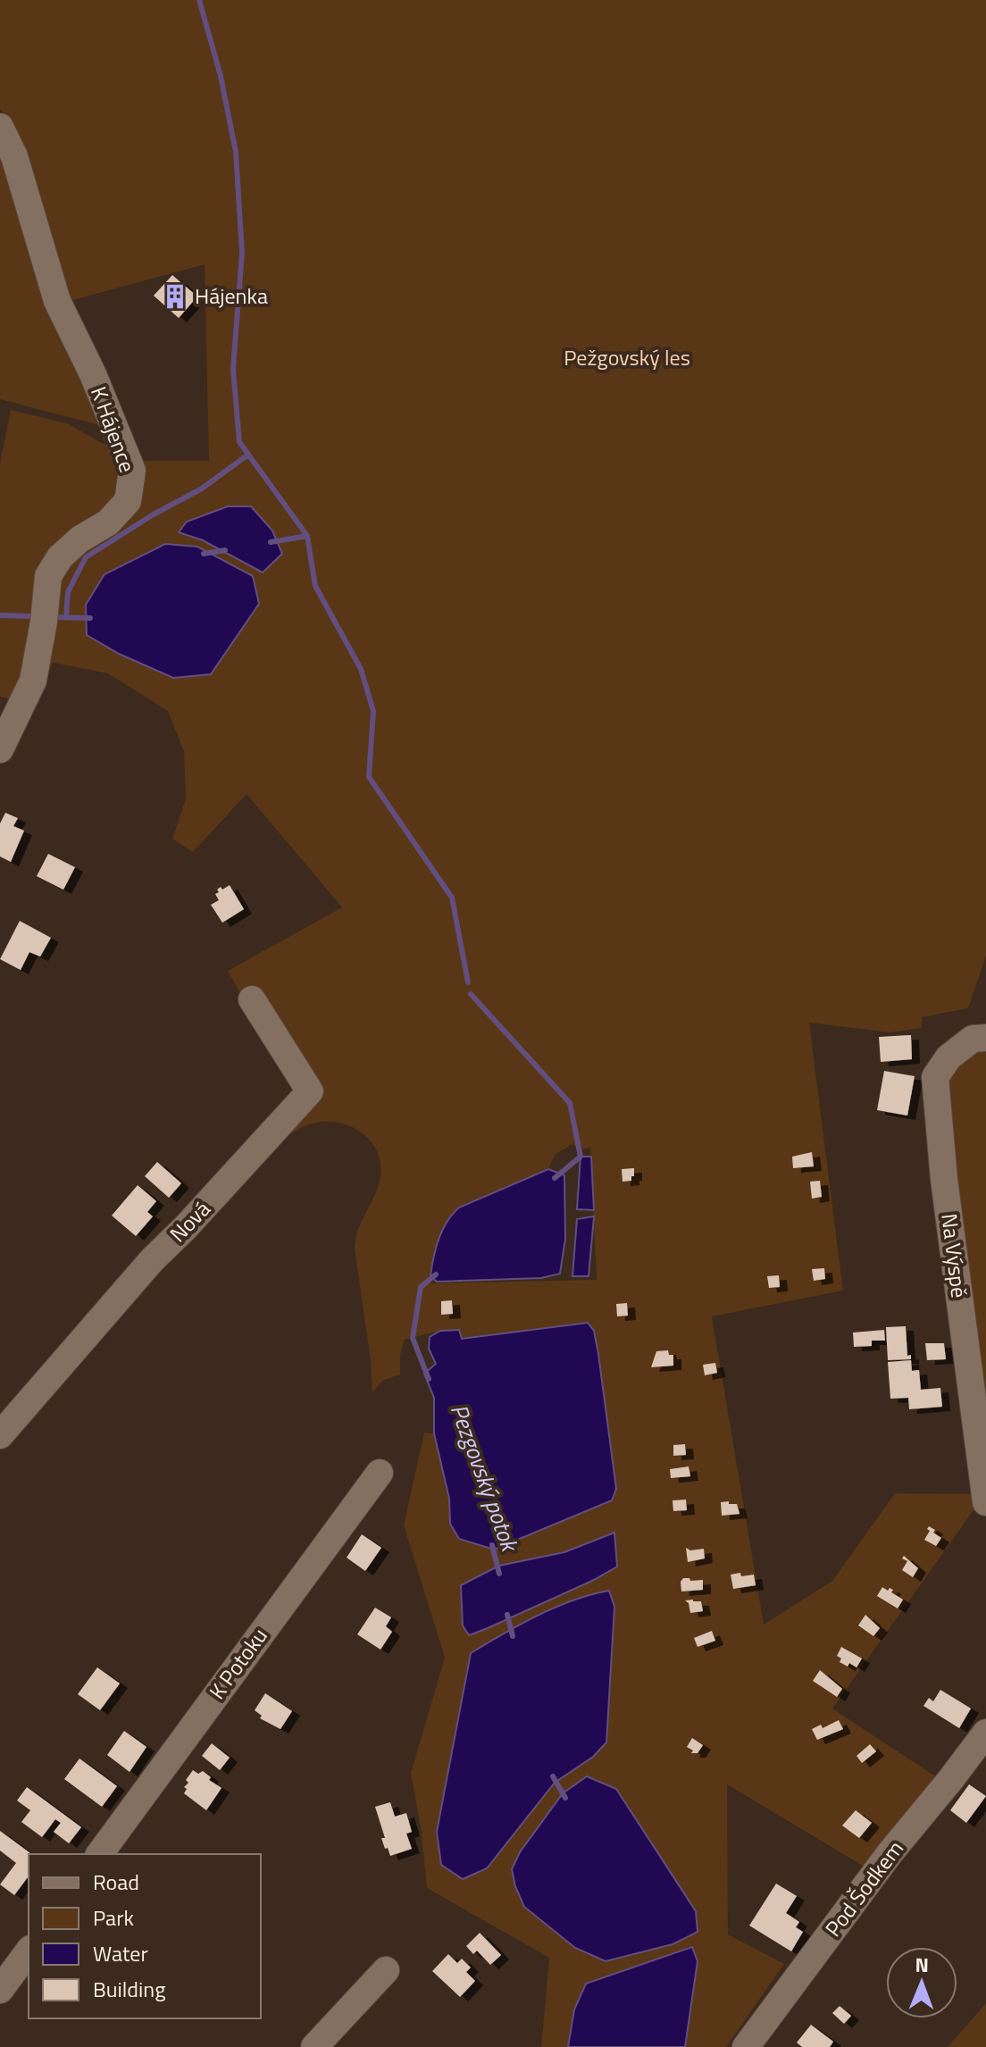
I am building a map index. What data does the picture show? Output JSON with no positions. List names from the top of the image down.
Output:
{
  "streets": {
    "street": [
      "K Hájence",
      "Nová",
      "Na Výspě",
      "K Potoku",
      "Pod Šodkem"
    ]
  },
  "water": ["Pezgovský potok"],
  "parks": ["Pežgovský les"],
  "places": {
    "building": ["Hájenka"]
  },
  "legend": [
    "Road",
    "Park",
    "Water",
    "Building"
  ],
  "north": "top"
}
